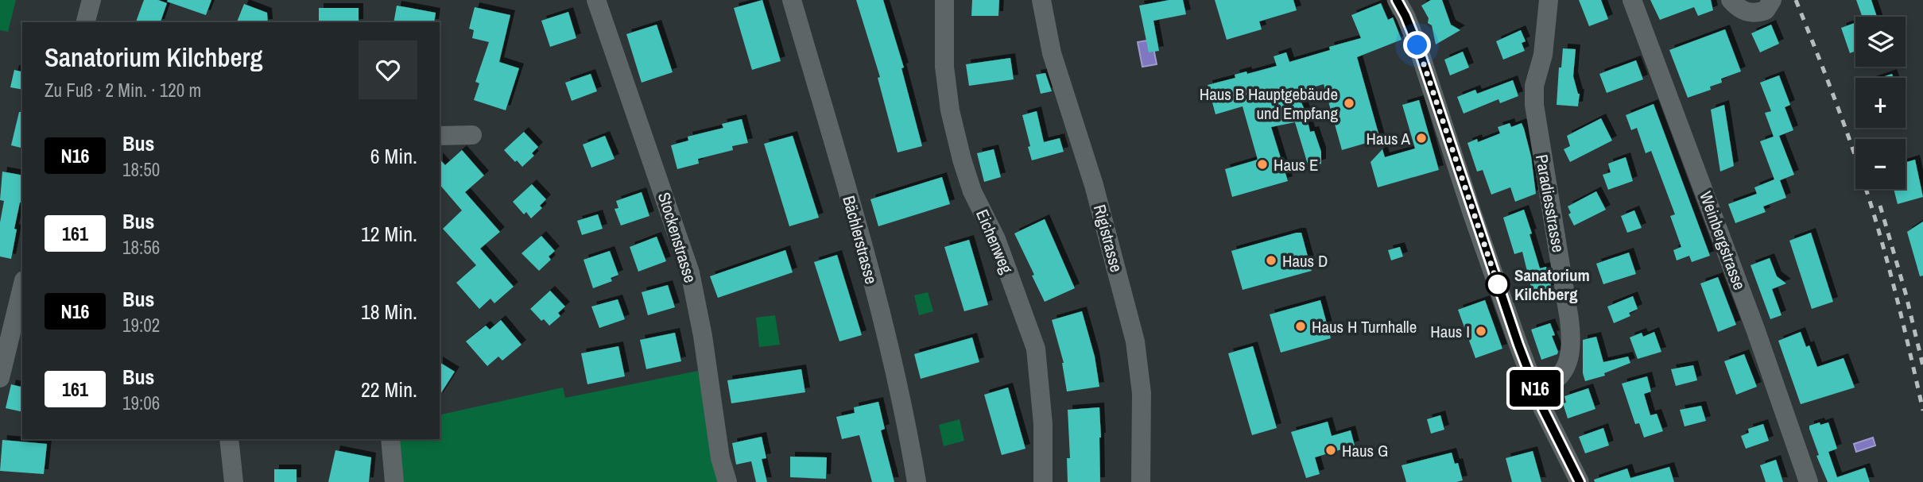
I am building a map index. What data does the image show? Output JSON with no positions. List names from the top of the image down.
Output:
{
  "streets": {
    "street": [
      "Paradiesstrasse",
      "Stockenstrasse",
      "Rigistrasse",
      "Bächlerstrasse",
      "Weinbergstrasse",
      "Eichenweg"
    ]
  },
  "places": [
    "Haus B Hauptgebäude und Empfang",
    "Haus A",
    "Haus E",
    "Haus D",
    "Sanatorium Kilchberg",
    "Haus H Turnhalle",
    "Haus I",
    "Haus G"
  ],
  "lines": ["bus line N16"],
  "page": {
    "on_map": "N16",
    "map_buttons": ["+", "−"],
    "heading": ["Sanatorium Kilchberg", "Zu Fuß · 2 Min. · 120 m"],
    "list": [
      {
        "mark": "N16",
        "name": "Bus",
        "note": "18:50",
        "value": "6 Min."
      },
      {
        "mark": "161",
        "name": "Bus",
        "note": "18:56",
        "value": "12 Min."
      },
      {
        "mark": "N16",
        "name": "Bus",
        "note": "19:02",
        "value": "18 Min."
      },
      {
        "mark": "161",
        "name": "Bus",
        "note": "19:06",
        "value": "22 Min."
      }
    ]
  }
}
